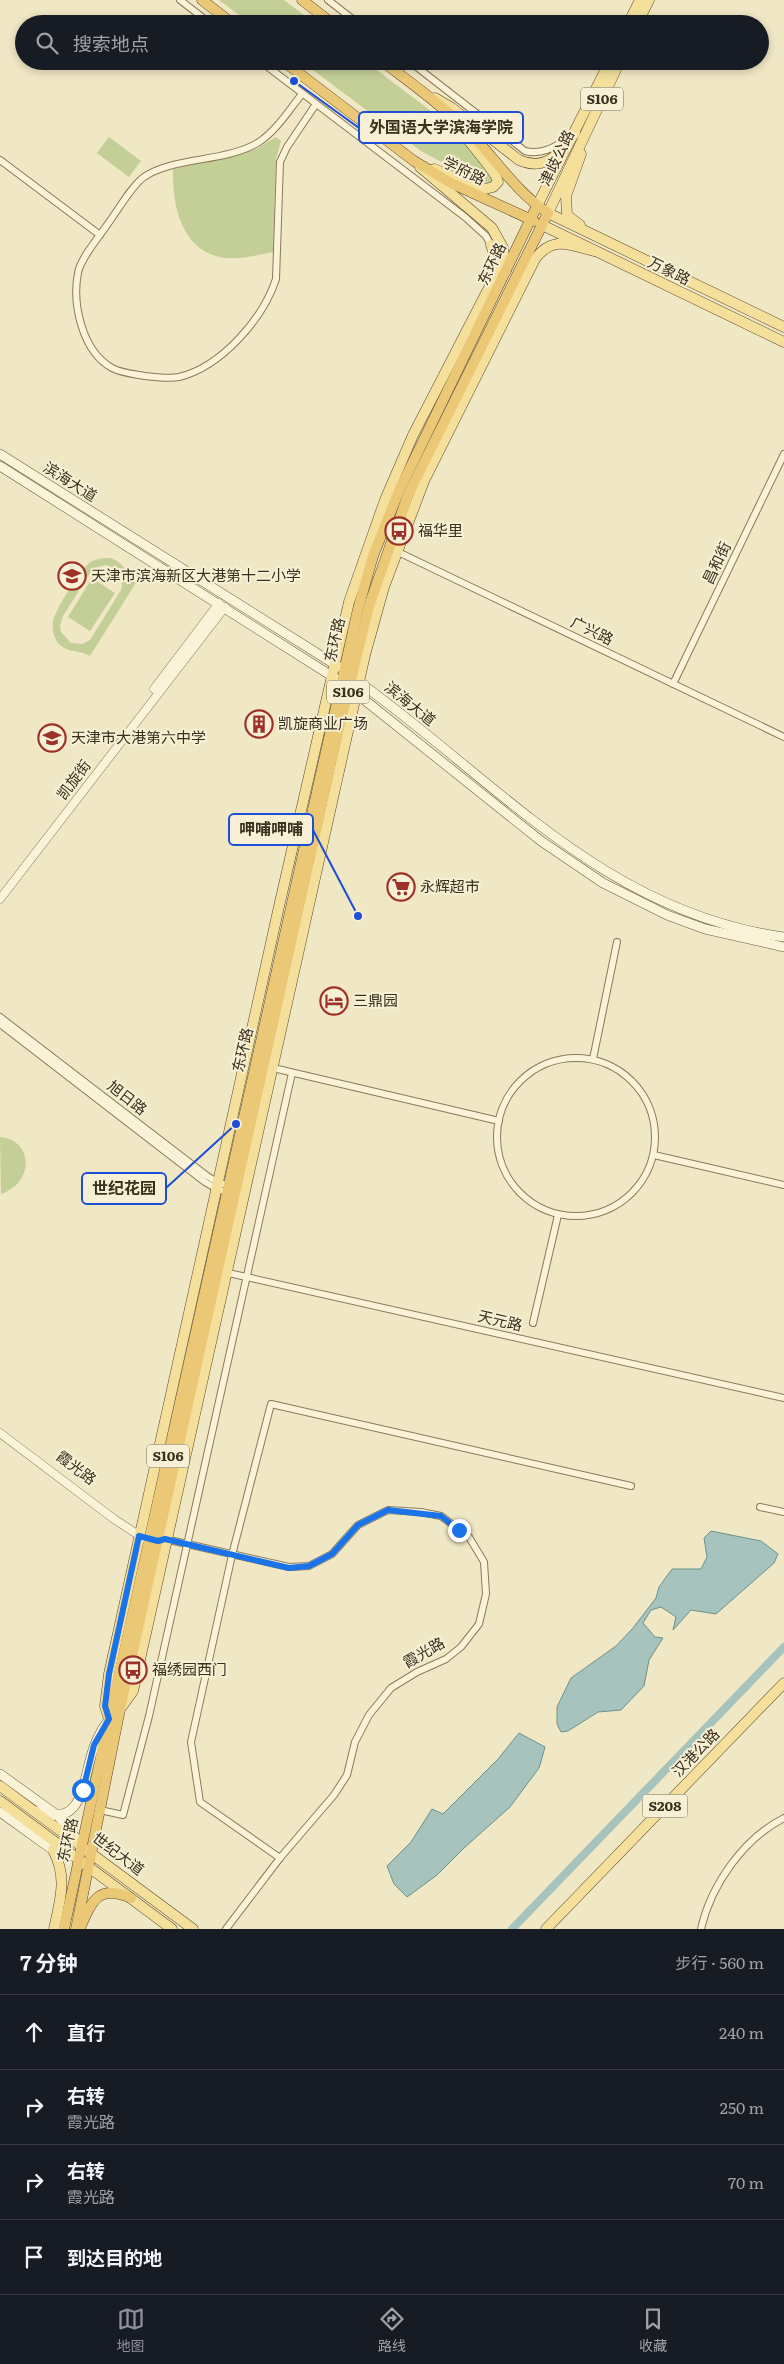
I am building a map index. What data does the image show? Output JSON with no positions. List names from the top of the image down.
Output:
{
  "streets": {
    "highway": ["S106", "学府路", "东环路"],
    "main road": [
      "津歧公路",
      "万象路",
      "滨海大道",
      "汉港公路",
      "S208",
      "世纪大道"
    ],
    "street": [
      "昌和街",
      "广兴路",
      "凯旋街",
      "旭日路",
      "天元路",
      "霞光路"
    ]
  },
  "crossings": [
    ["津歧公路", "学府路"],
    ["津歧公路", "东环路"],
    ["津歧公路", "万象路"],
    ["学府路", "东环路"],
    ["学府路", "万象路"],
    ["东环路", "万象路"],
    ["东环路", "滨海大道"],
    ["东环路", "广兴路"],
    ["东环路", "旭日路"],
    ["东环路", "天元路"],
    ["东环路", "霞光路"],
    ["东环路", "世纪大道"],
    ["滨海大道", "凯旋街"],
    ["昌和街", "广兴路"]
  ],
  "places": {
    "other": ["外国语大学滨海学院", "呷哺呷哺", "世纪花园"],
    "bus stop": ["福华里", "福绣园西门"],
    "school or university": ["天津市滨海新区大港第十二小学", "天津市大港第六中学"],
    "building": ["凯旋商业广场"],
    "supermarket": ["永辉超市"],
    "hotel": ["三鼎园"]
  },
  "page": {
    "search": "搜索地点",
    "heading": ["7 分钟", "步行 · 560 m"],
    "list": [
      ["直行", "240 m"],
      ["右转", "霞光路", "250 m"],
      ["右转", "霞光路", "70 m"],
      "到达目的地"
    ],
    "nav": ["地图", "路线", "收藏"]
  }
}
